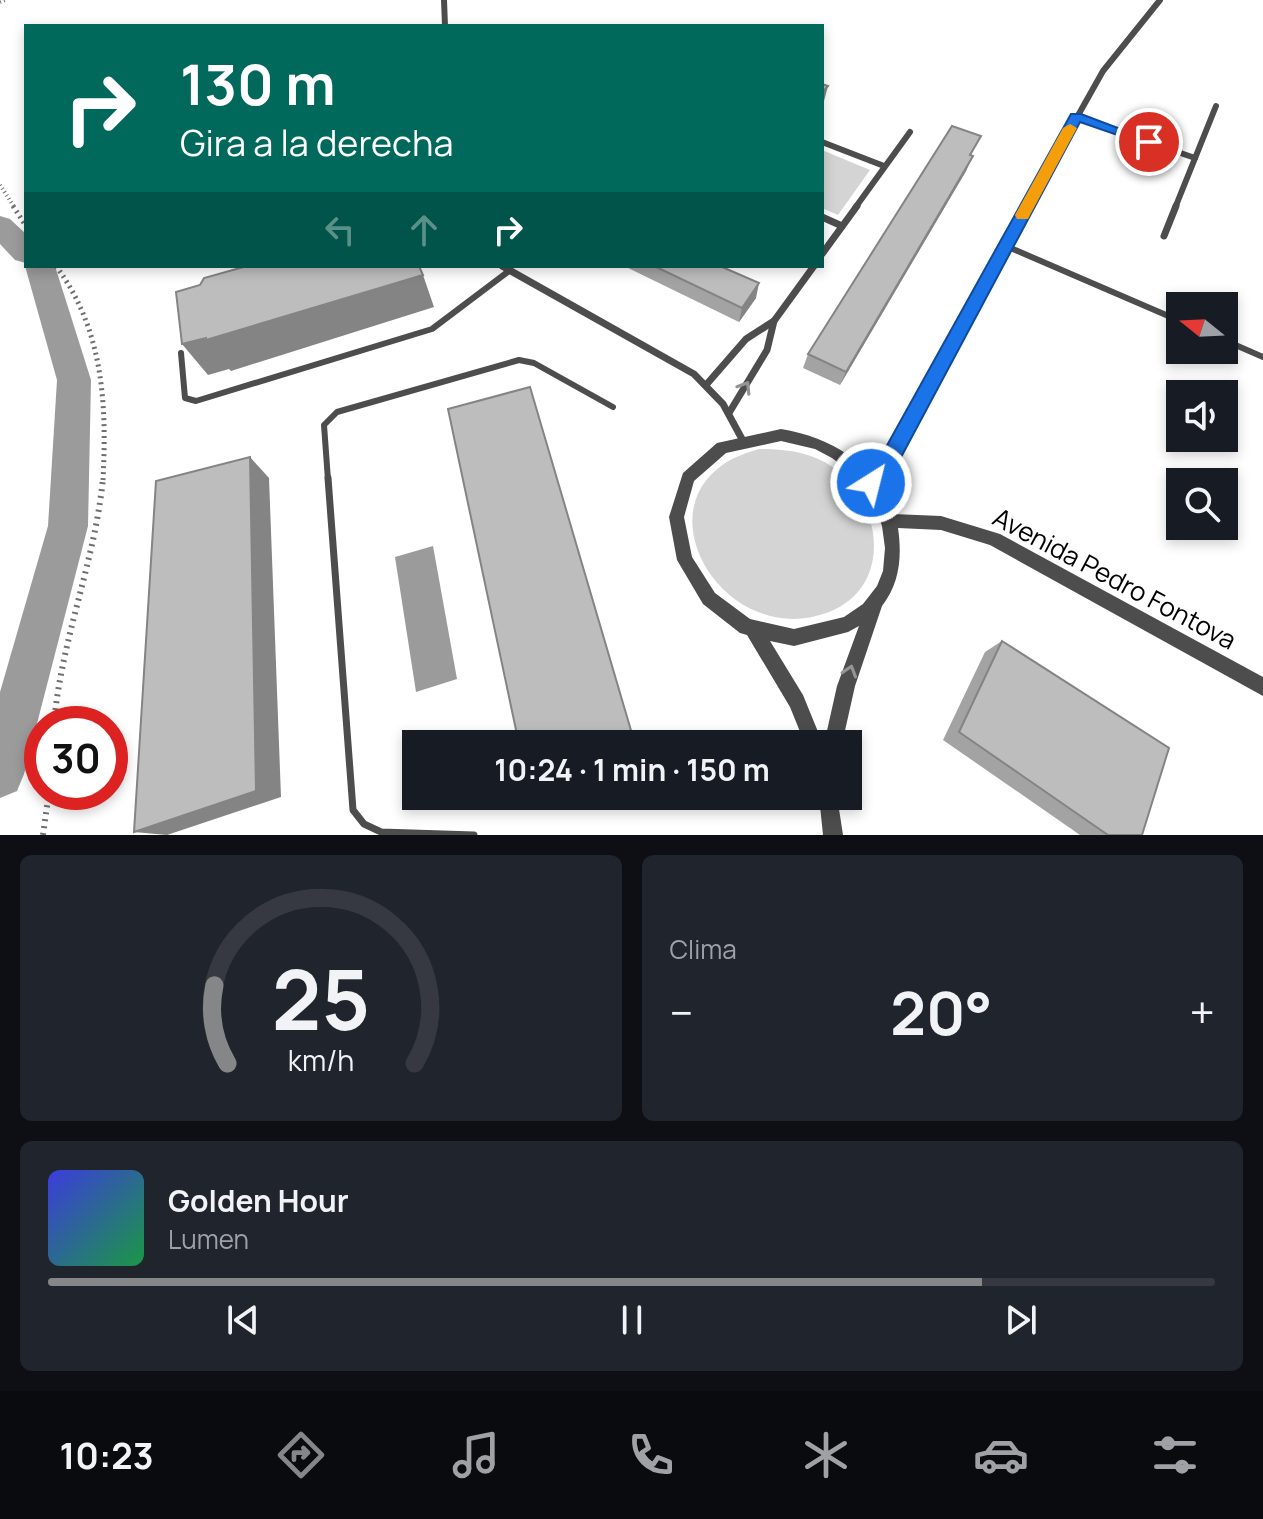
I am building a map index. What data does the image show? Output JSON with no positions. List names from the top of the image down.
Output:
{
  "streets": {
    "street": ["Avenida Pedro Fontova"]
  },
  "north": "left",
  "page": {
    "turn": ["130 m", "Gira a la derecha"],
    "limit": "30",
    "trip": "10:24 · 1 min · 150 m",
    "tile": "Clima",
    "heat": ["−", "20°", "+"],
    "song": ["Golden Hour", "Lumen"],
    "tabs": "10:23",
    "gauge": ["25", "km/h"]
  }
}
